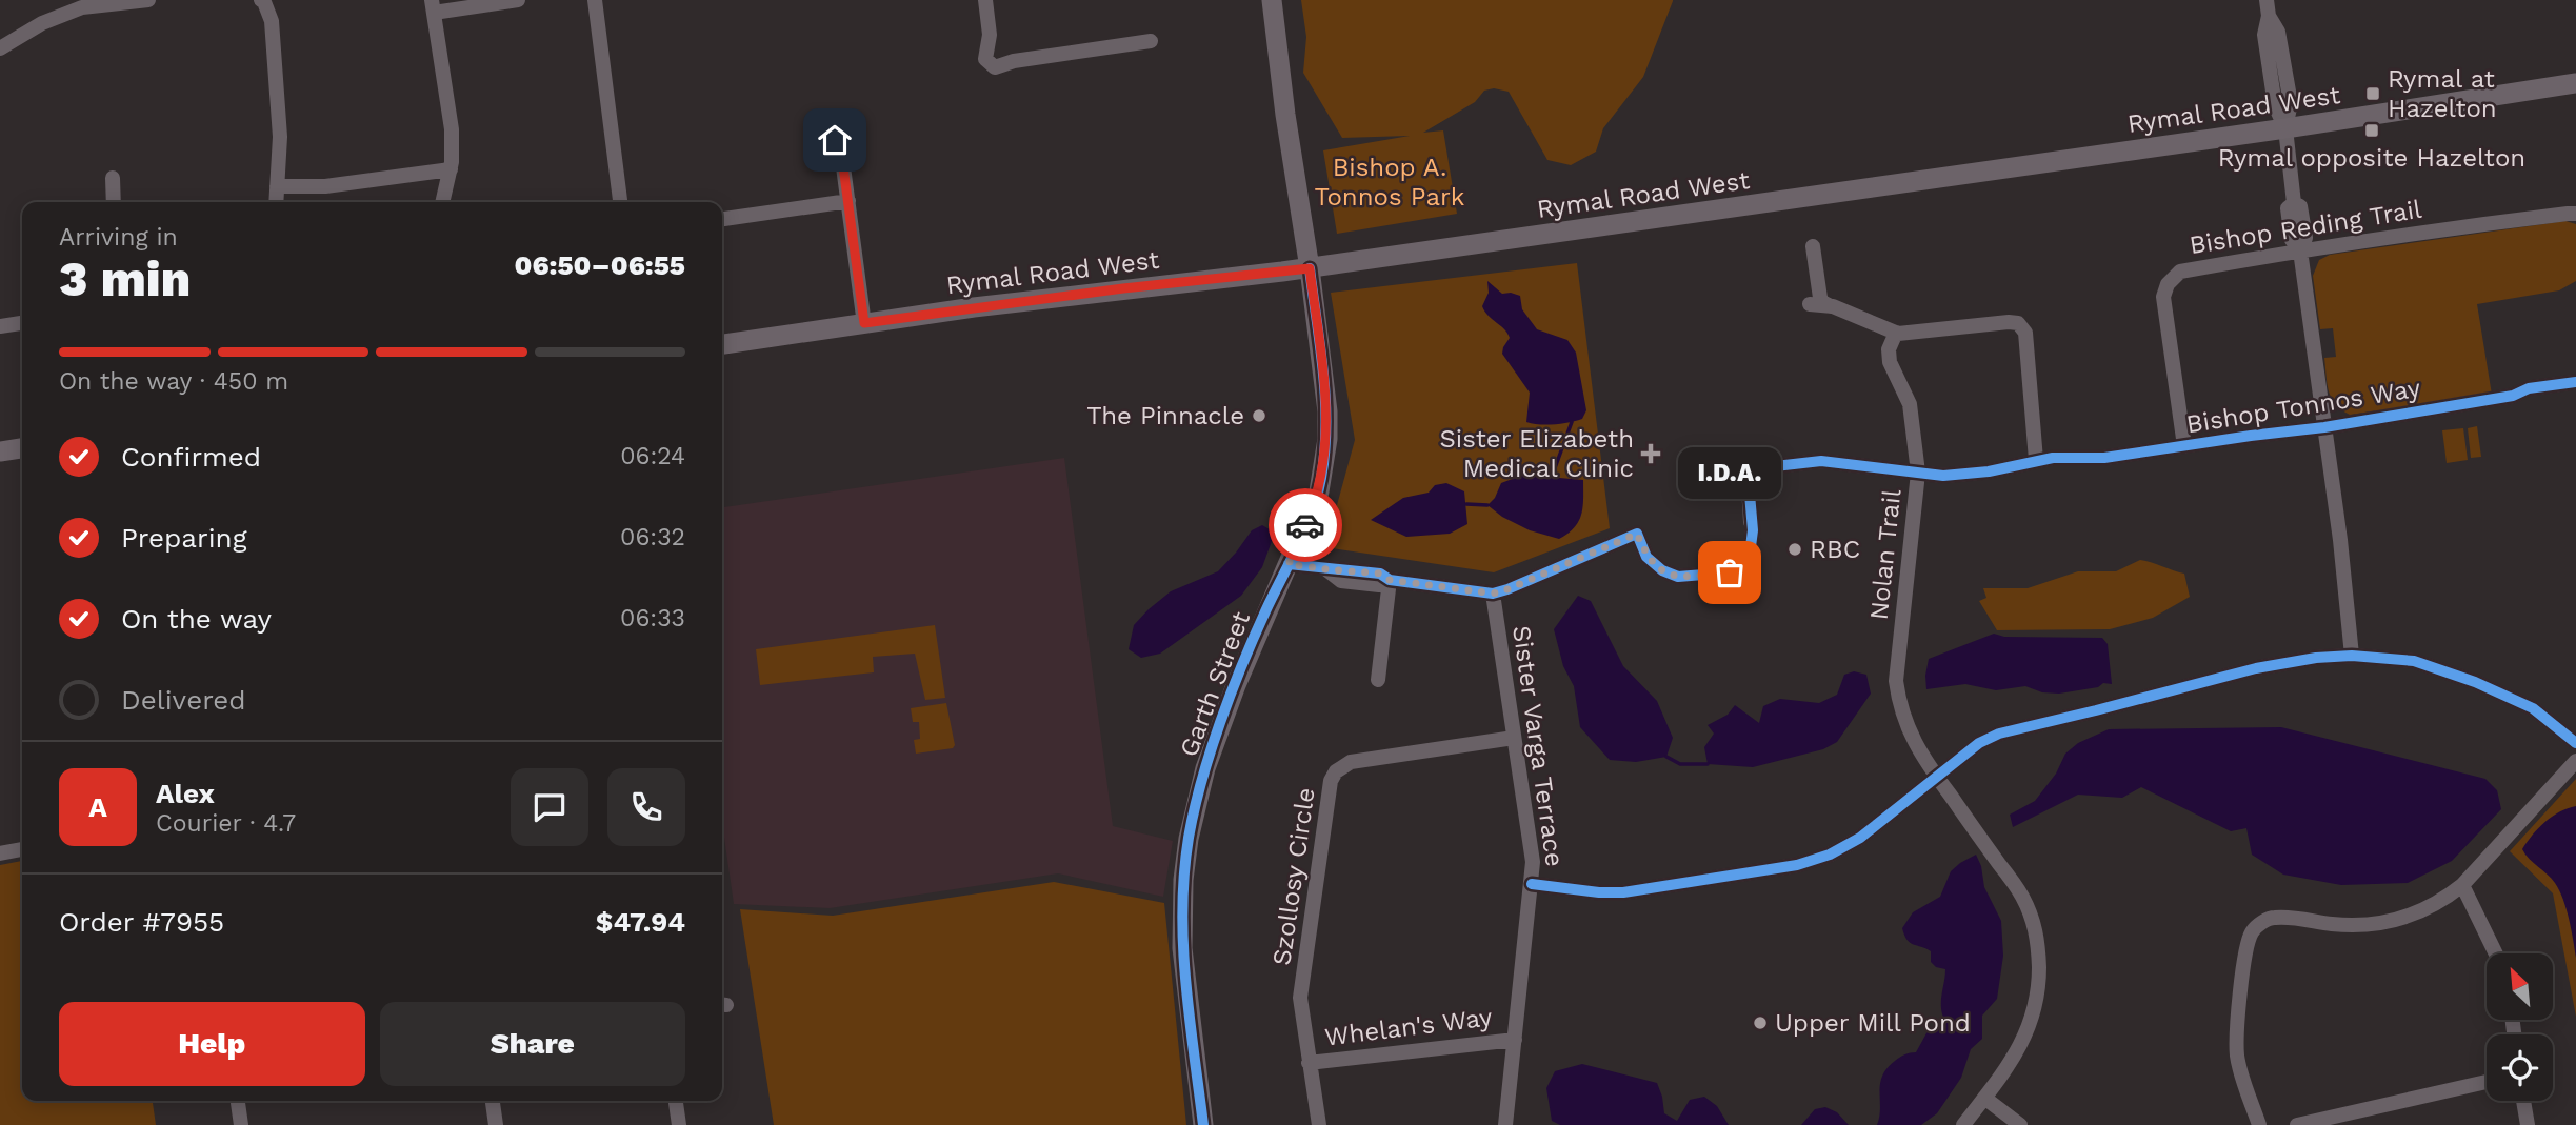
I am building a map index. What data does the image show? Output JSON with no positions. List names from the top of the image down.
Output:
{
  "streets": {
    "main road": ["Rymal Road West", "Garth Street"],
    "street": [
      "Bishop Reding Trail",
      "Bishop Tonnos Way",
      "Nolan Trail",
      "Sister Varga Terrace",
      "Szollosy Circle",
      "Whelan's Way"
    ]
  },
  "crossings": [
    ["Rymal Road West", "Garth Street"],
    ["Bishop Reding Trail", "Bishop Tonnos Way"],
    ["Bishop Tonnos Way", "Nolan Trail"],
    ["Bishop Tonnos Way", "Sister Varga Terrace"],
    ["Sister Varga Terrace", "Szollosy Circle"],
    ["Sister Varga Terrace", "Whelan's Way"],
    ["Szollosy Circle", "Whelan's Way"]
  ],
  "parks": ["Bishop A. Tonnos Park"],
  "places": {
    "transit": ["Rymal at Hazelton", "Rymal opposite Hazelton"],
    "other": [
      "The Pinnacle",
      "RBC",
      "I.D.A.",
      "Upper Mill Pond"
    ],
    "health": ["Sister Elizabeth Medical Clinic"]
  },
  "north": "top left",
  "page": {
    "heading": ["3 min", "Arriving in", "06:50–06:55"],
    "panel": [
      "Alex",
      "Courier · 4.7",
      "Order #7955",
      "$47.94"
    ],
    "bar": "On the way · 450 m",
    "list": [
      ["Confirmed", "06:24"],
      ["Preparing", "06:32"],
      ["On the way", "06:33"],
      "Delivered"
    ],
    "bubble": "I.D.A.",
    "round": "A",
    "buttons": ["Help", "Share"]
  }
}
